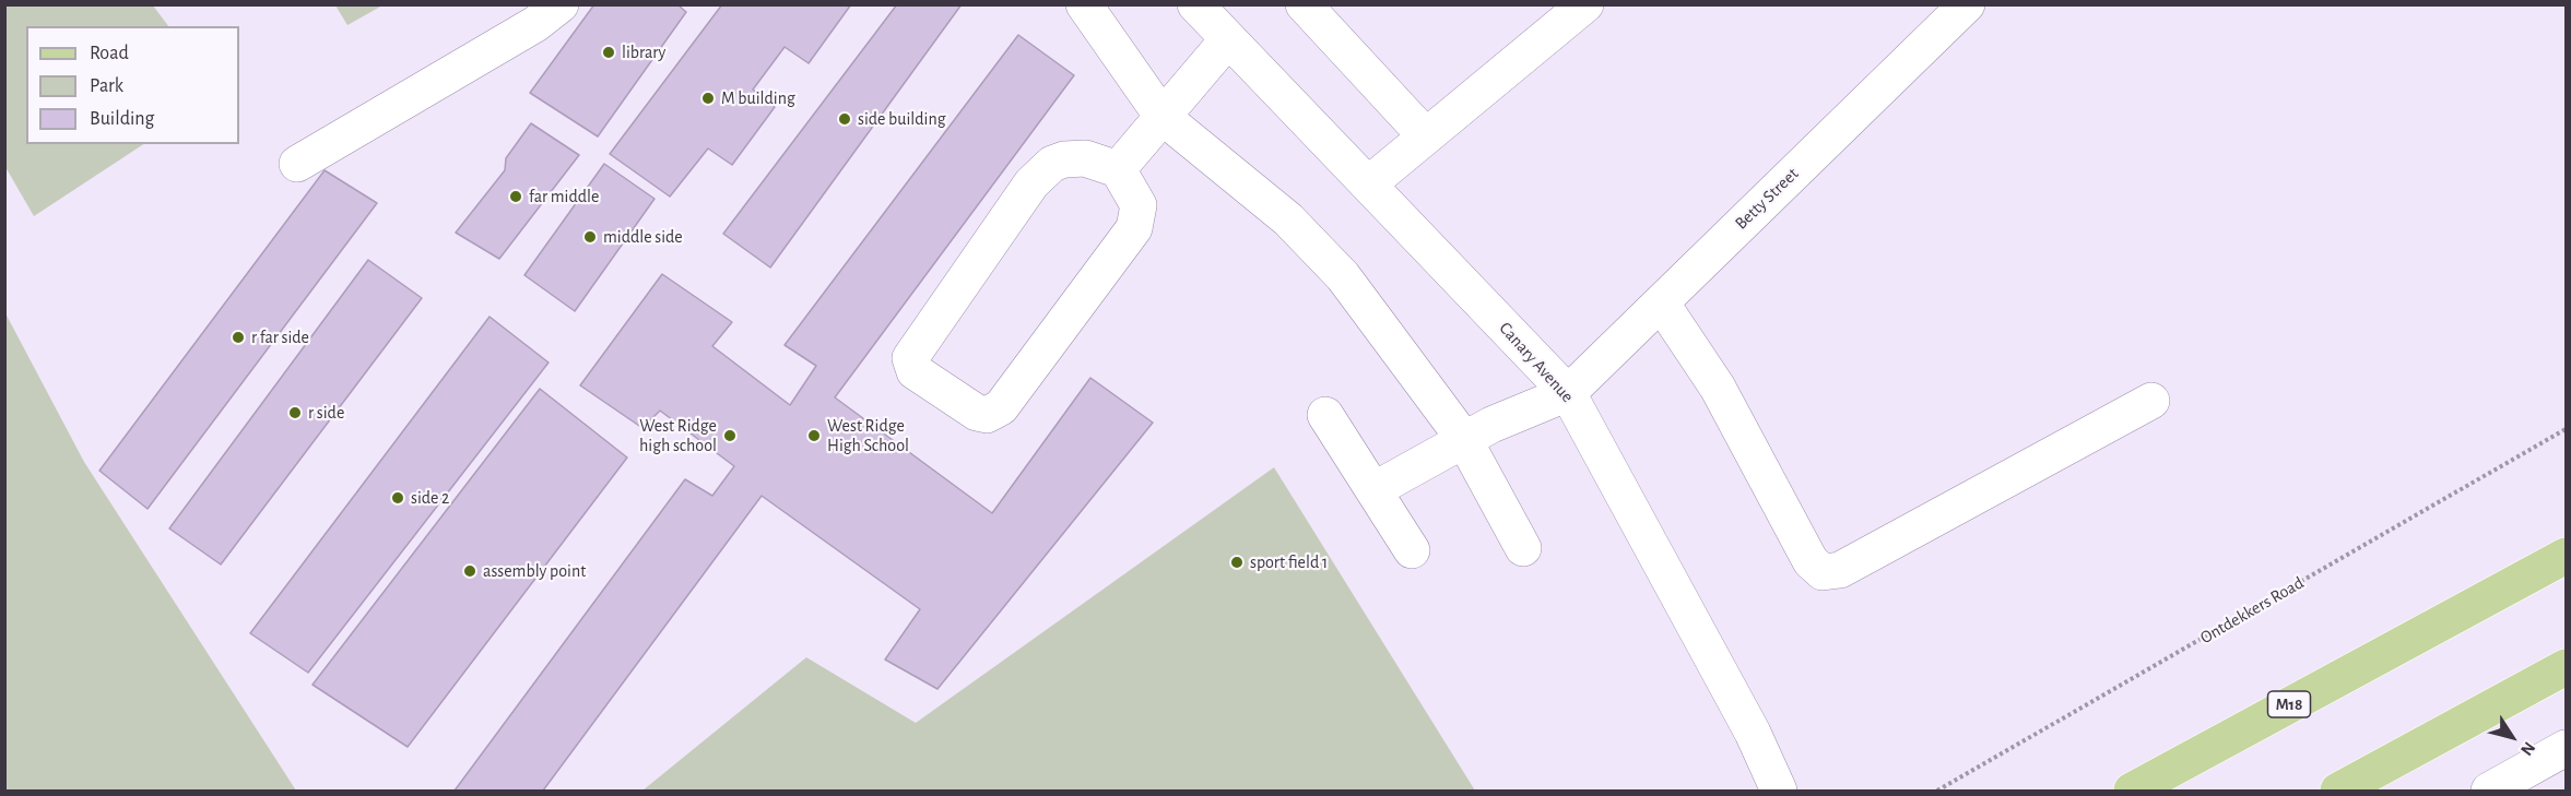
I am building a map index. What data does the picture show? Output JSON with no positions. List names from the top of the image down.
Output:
{
  "streets": {
    "main road": ["M18"],
    "street": ["Betty Street", "Canary Avenue"],
    "path": ["Ontdekkers Road"]
  },
  "crossings": [
    ["Betty Street", "Canary Avenue"]
  ],
  "places": [
    "library",
    "M building",
    "side building",
    "far middle",
    "middle side",
    "r far side",
    "r side",
    "West Ridge high school",
    "West Ridge High School",
    "side 2",
    "sport field 1",
    "assembly point"
  ],
  "legend": ["Road", "Park", "Building"],
  "north": "bottom right"
}
